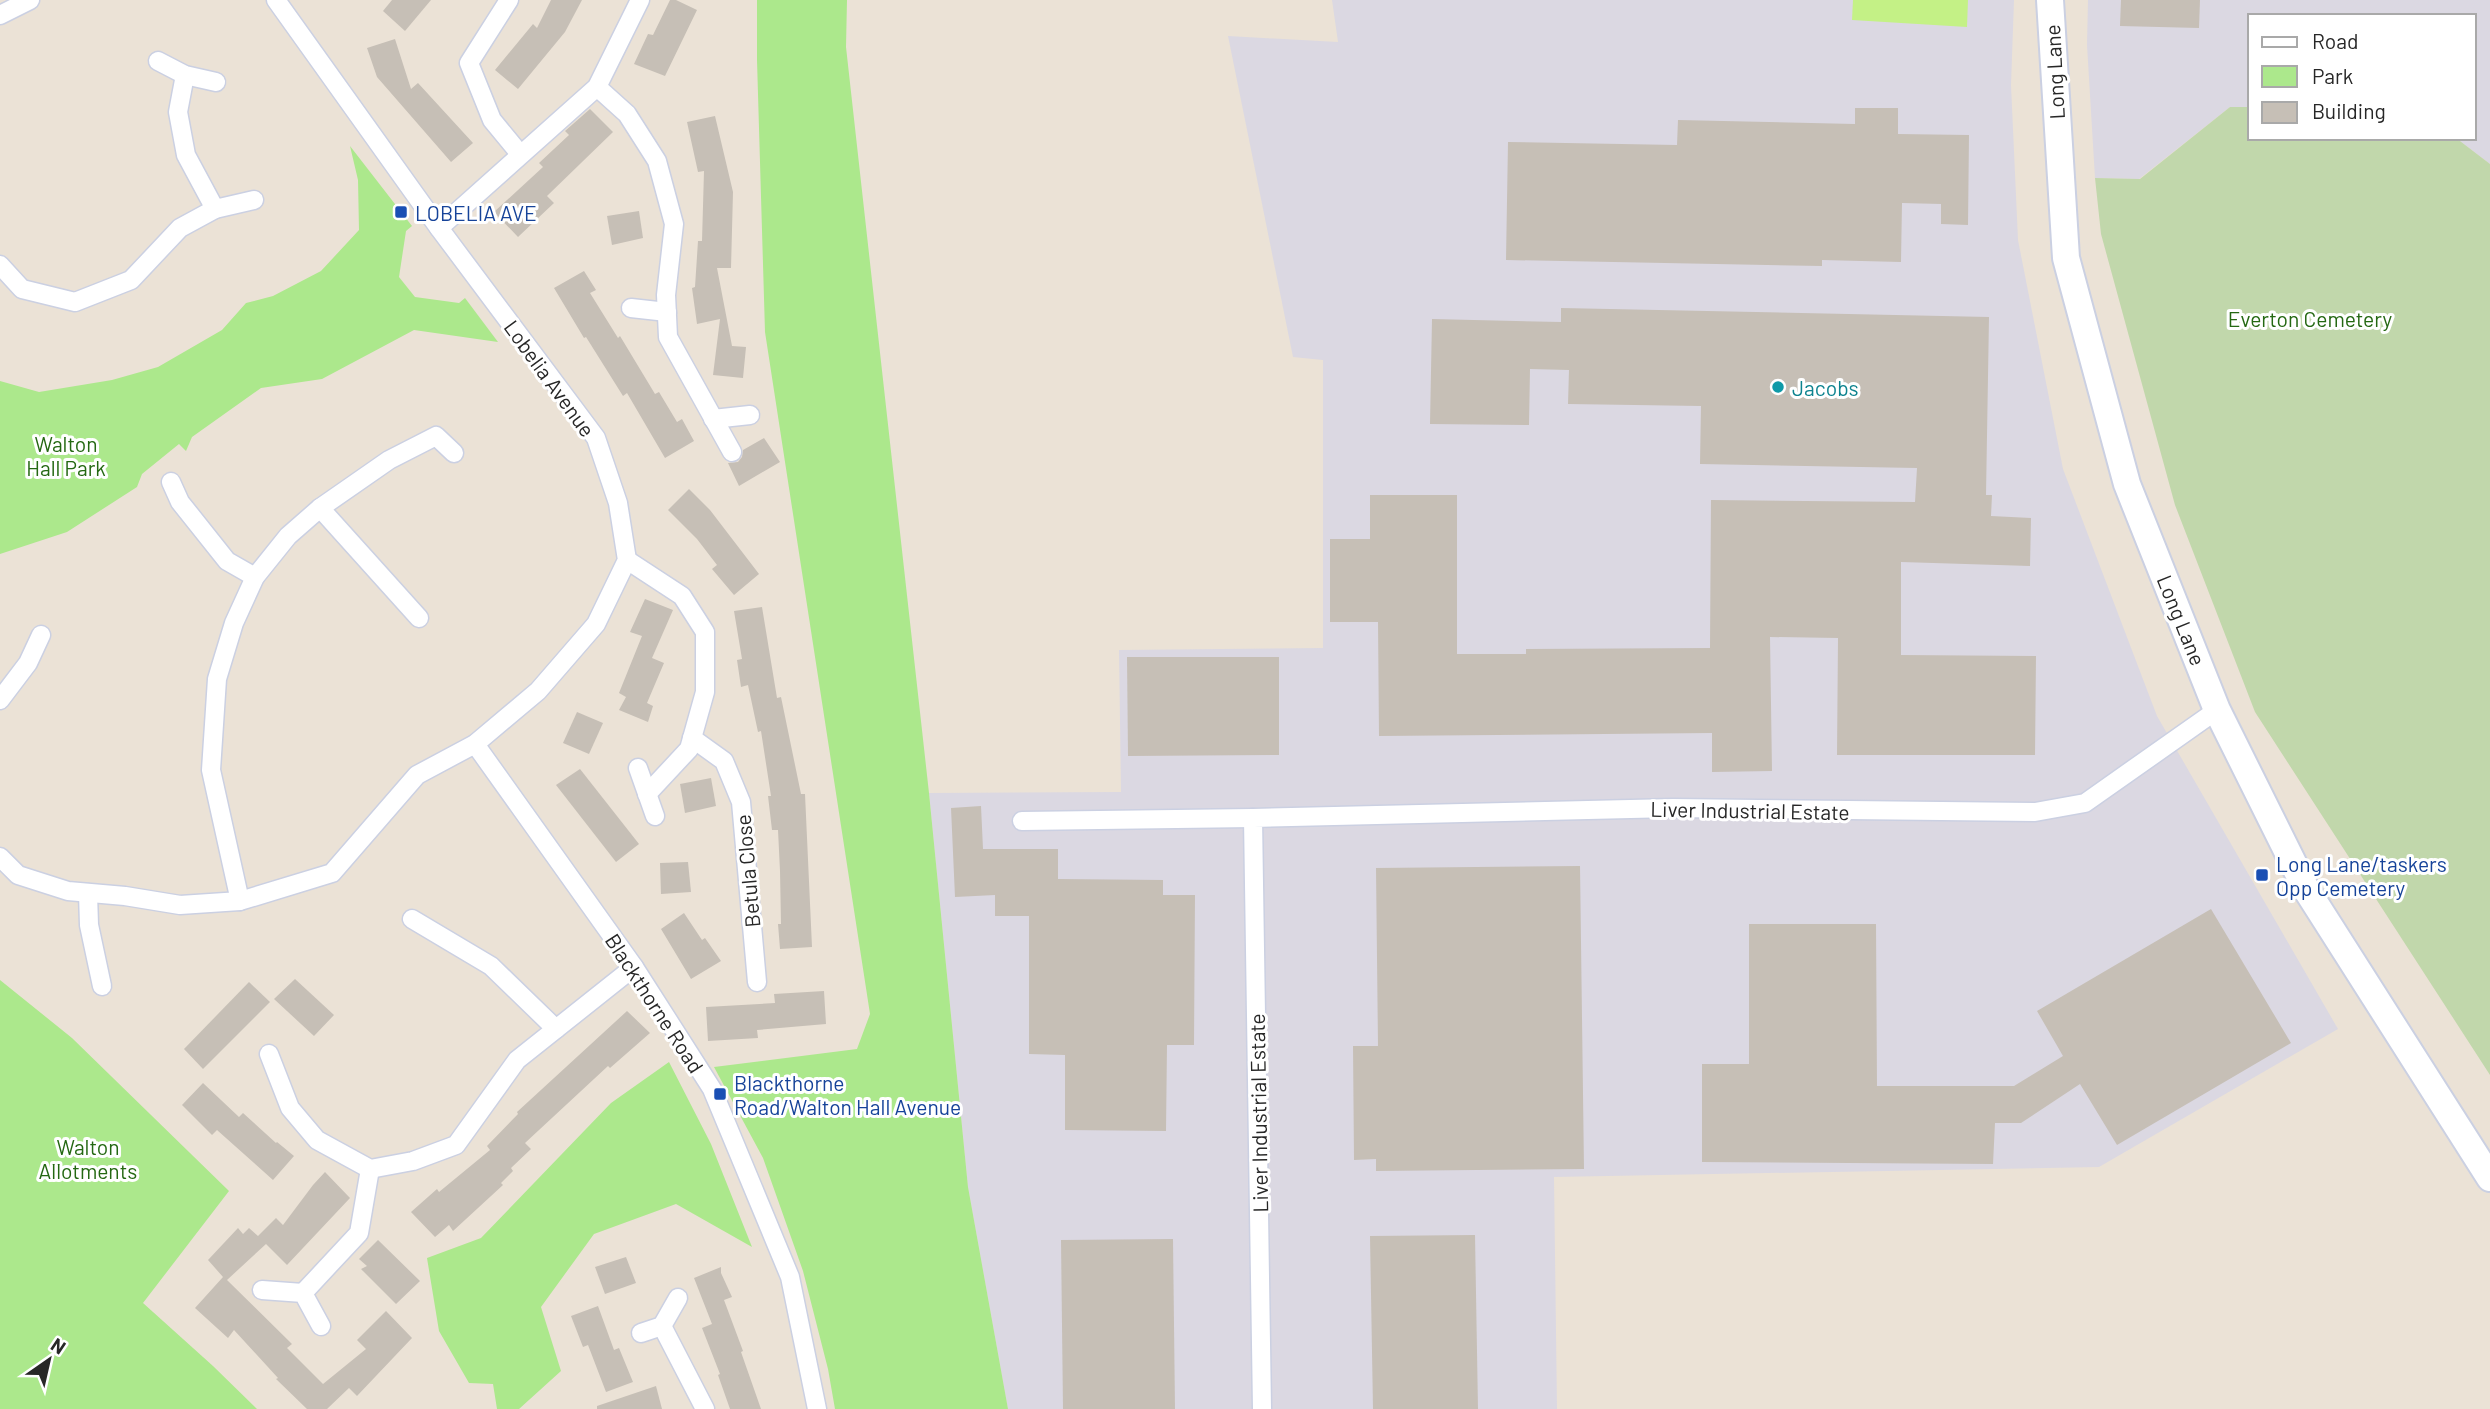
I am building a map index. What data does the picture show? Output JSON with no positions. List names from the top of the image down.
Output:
{
  "streets": {
    "main road": ["Long Lane"],
    "street": [
      "Lobelia Avenue",
      "Liver Industrial Estate",
      "Betula Close",
      "Blackthorne Road"
    ]
  },
  "crossings": [
    ["Long Lane", "Liver Industrial Estate"]
  ],
  "parks": ["Everton Cemetery", "Walton Hall Park", "Walton Allotments"],
  "places": {
    "transit": ["LOBELIA AVE", "Long Lane/taskers Opp Cemetery", "Blackthorne Road/Walton Hall Avenue"],
    "other": ["Jacobs"]
  },
  "legend": ["Road", "Park", "Building"],
  "north": "top right"
}
